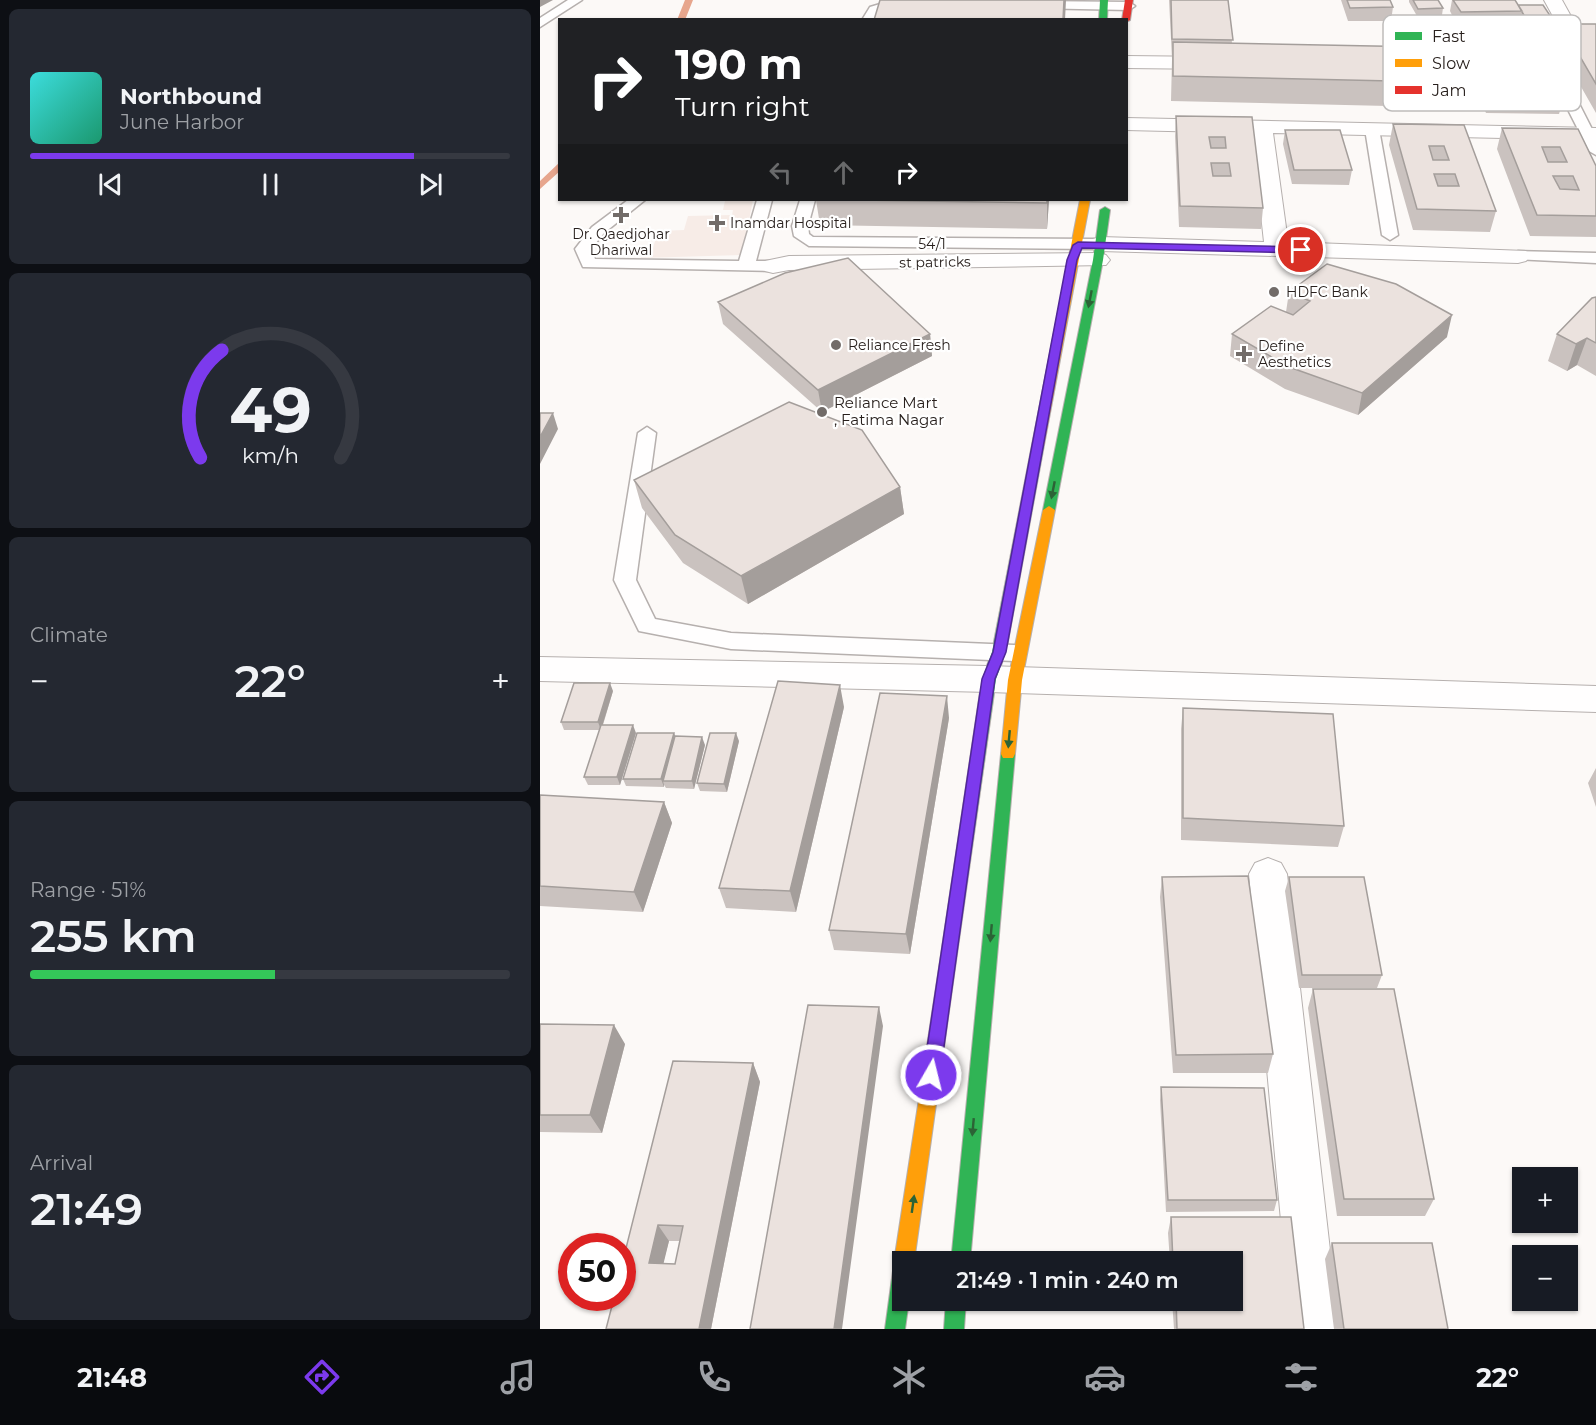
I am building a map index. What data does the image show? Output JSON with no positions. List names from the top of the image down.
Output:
{
  "streets": {
    "street": ["st patricks"],
    "lane": ["54/1"]
  },
  "crossings": [
    ["54/1", "st patricks"]
  ],
  "places": {
    "health": ["Dr. Qaedjohar Dhariwal", "Inamdar Hospital", "Define Aesthetics"],
    "other": ["HDFC Bank", "Reliance Fresh", "Reliance Mart , Fatima Nagar"]
  },
  "legend": ["Fast", "Slow", "Jam"],
  "page": {
    "turn": ["190 m", "Turn right"],
    "song": ["Northbound", "June Harbor"],
    "tile": [
      "Climate",
      ["Range · 51%", "255 km"],
      ["Arrival", "21:49"]
    ],
    "heat": ["−", "22°", "+"],
    "map_buttons": ["+", "−"],
    "limit": "50",
    "trip": "21:49 · 1 min · 240 m",
    "tabs": ["21:48", "22°"],
    "gauge": ["49", "km/h"]
  }
}
